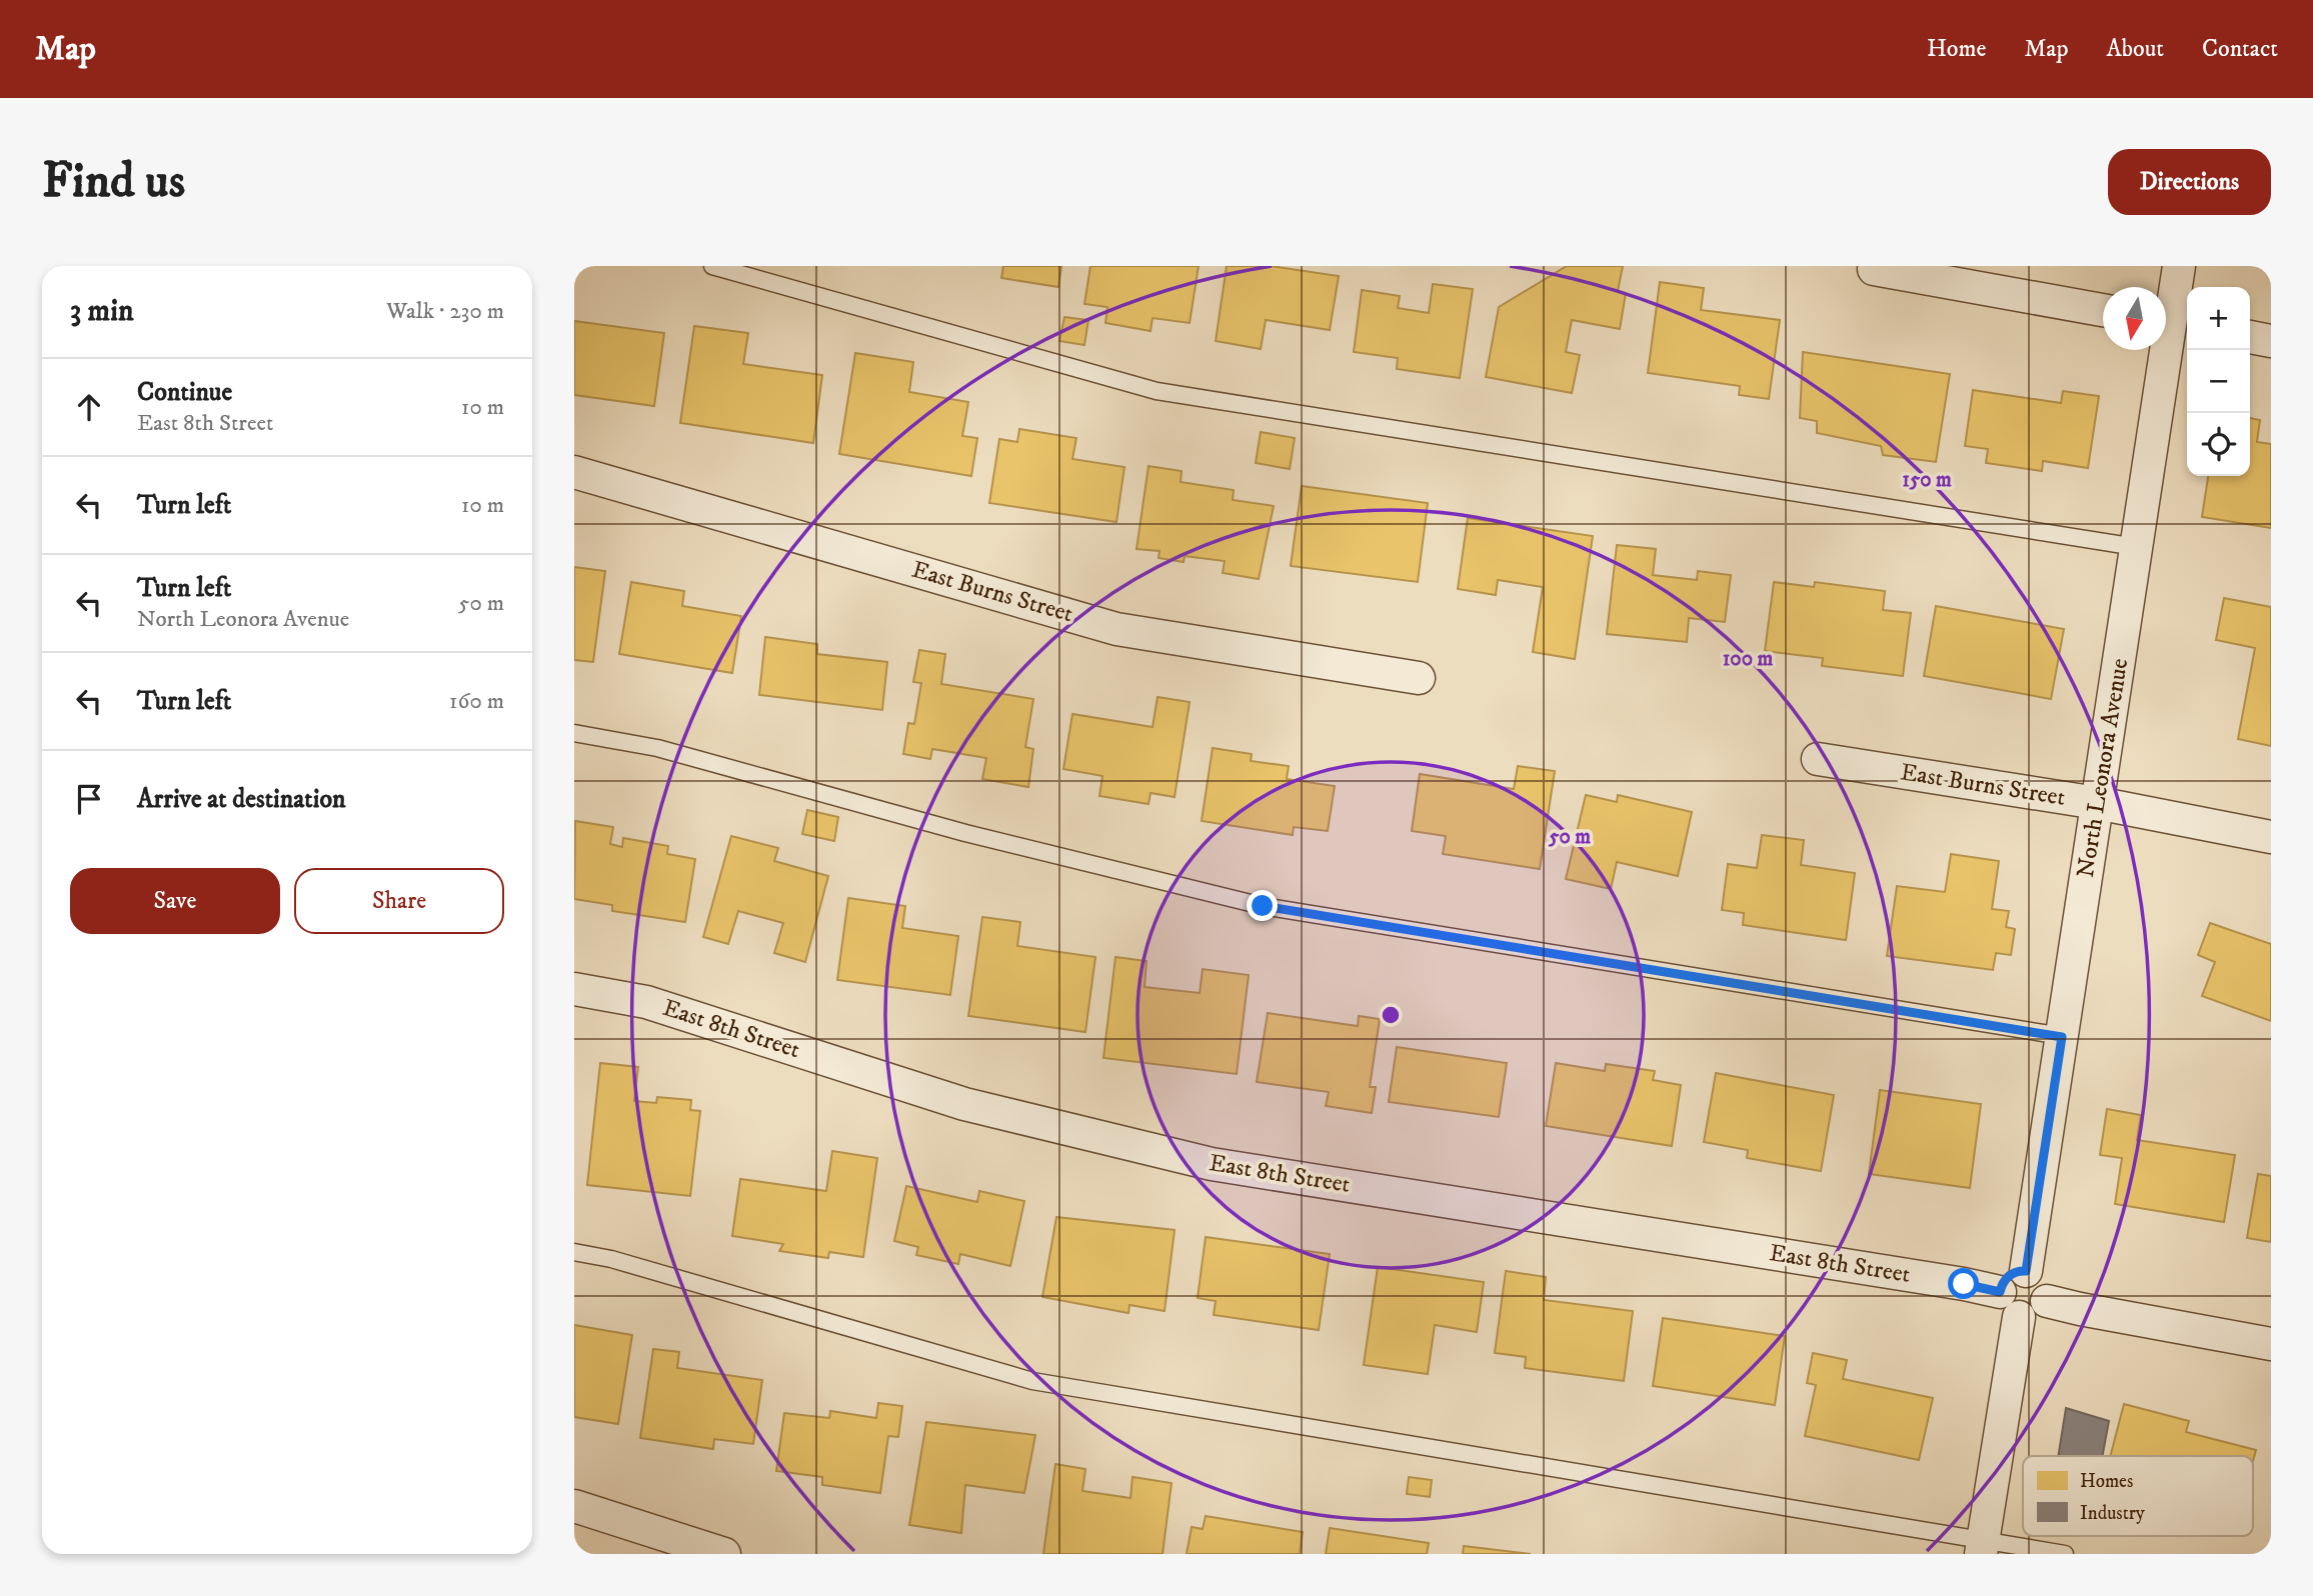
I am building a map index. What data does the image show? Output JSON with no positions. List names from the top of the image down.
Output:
{
  "streets": {
    "street": ["East Burns Street", "North Leonora Avenue", "East 8th Street"]
  },
  "crossings": [
    ["East Burns Street", "North Leonora Avenue"],
    ["North Leonora Avenue", "East 8th Street"]
  ],
  "legend": ["Homes", "Industry"],
  "north": "bottom",
  "page": {
    "header": "Map",
    "nav": [
      "Home",
      "Map",
      "About",
      "Contact"
    ],
    "buttons": [
      "Directions",
      ["Save", "Share"]
    ],
    "title": "Find us",
    "heading": ["3 min", "Walk · 230 m"],
    "map_buttons": ["+", "−"],
    "list": [
      ["Continue", "East 8th Street", "10 m"],
      ["Turn left", "10 m"],
      ["Turn left", "North Leonora Avenue", "50 m"],
      ["Turn left", "160 m"],
      "Arrive at destination"
    ]
  },
  "rings": ["150 m", "100 m", "50 m"]
}
